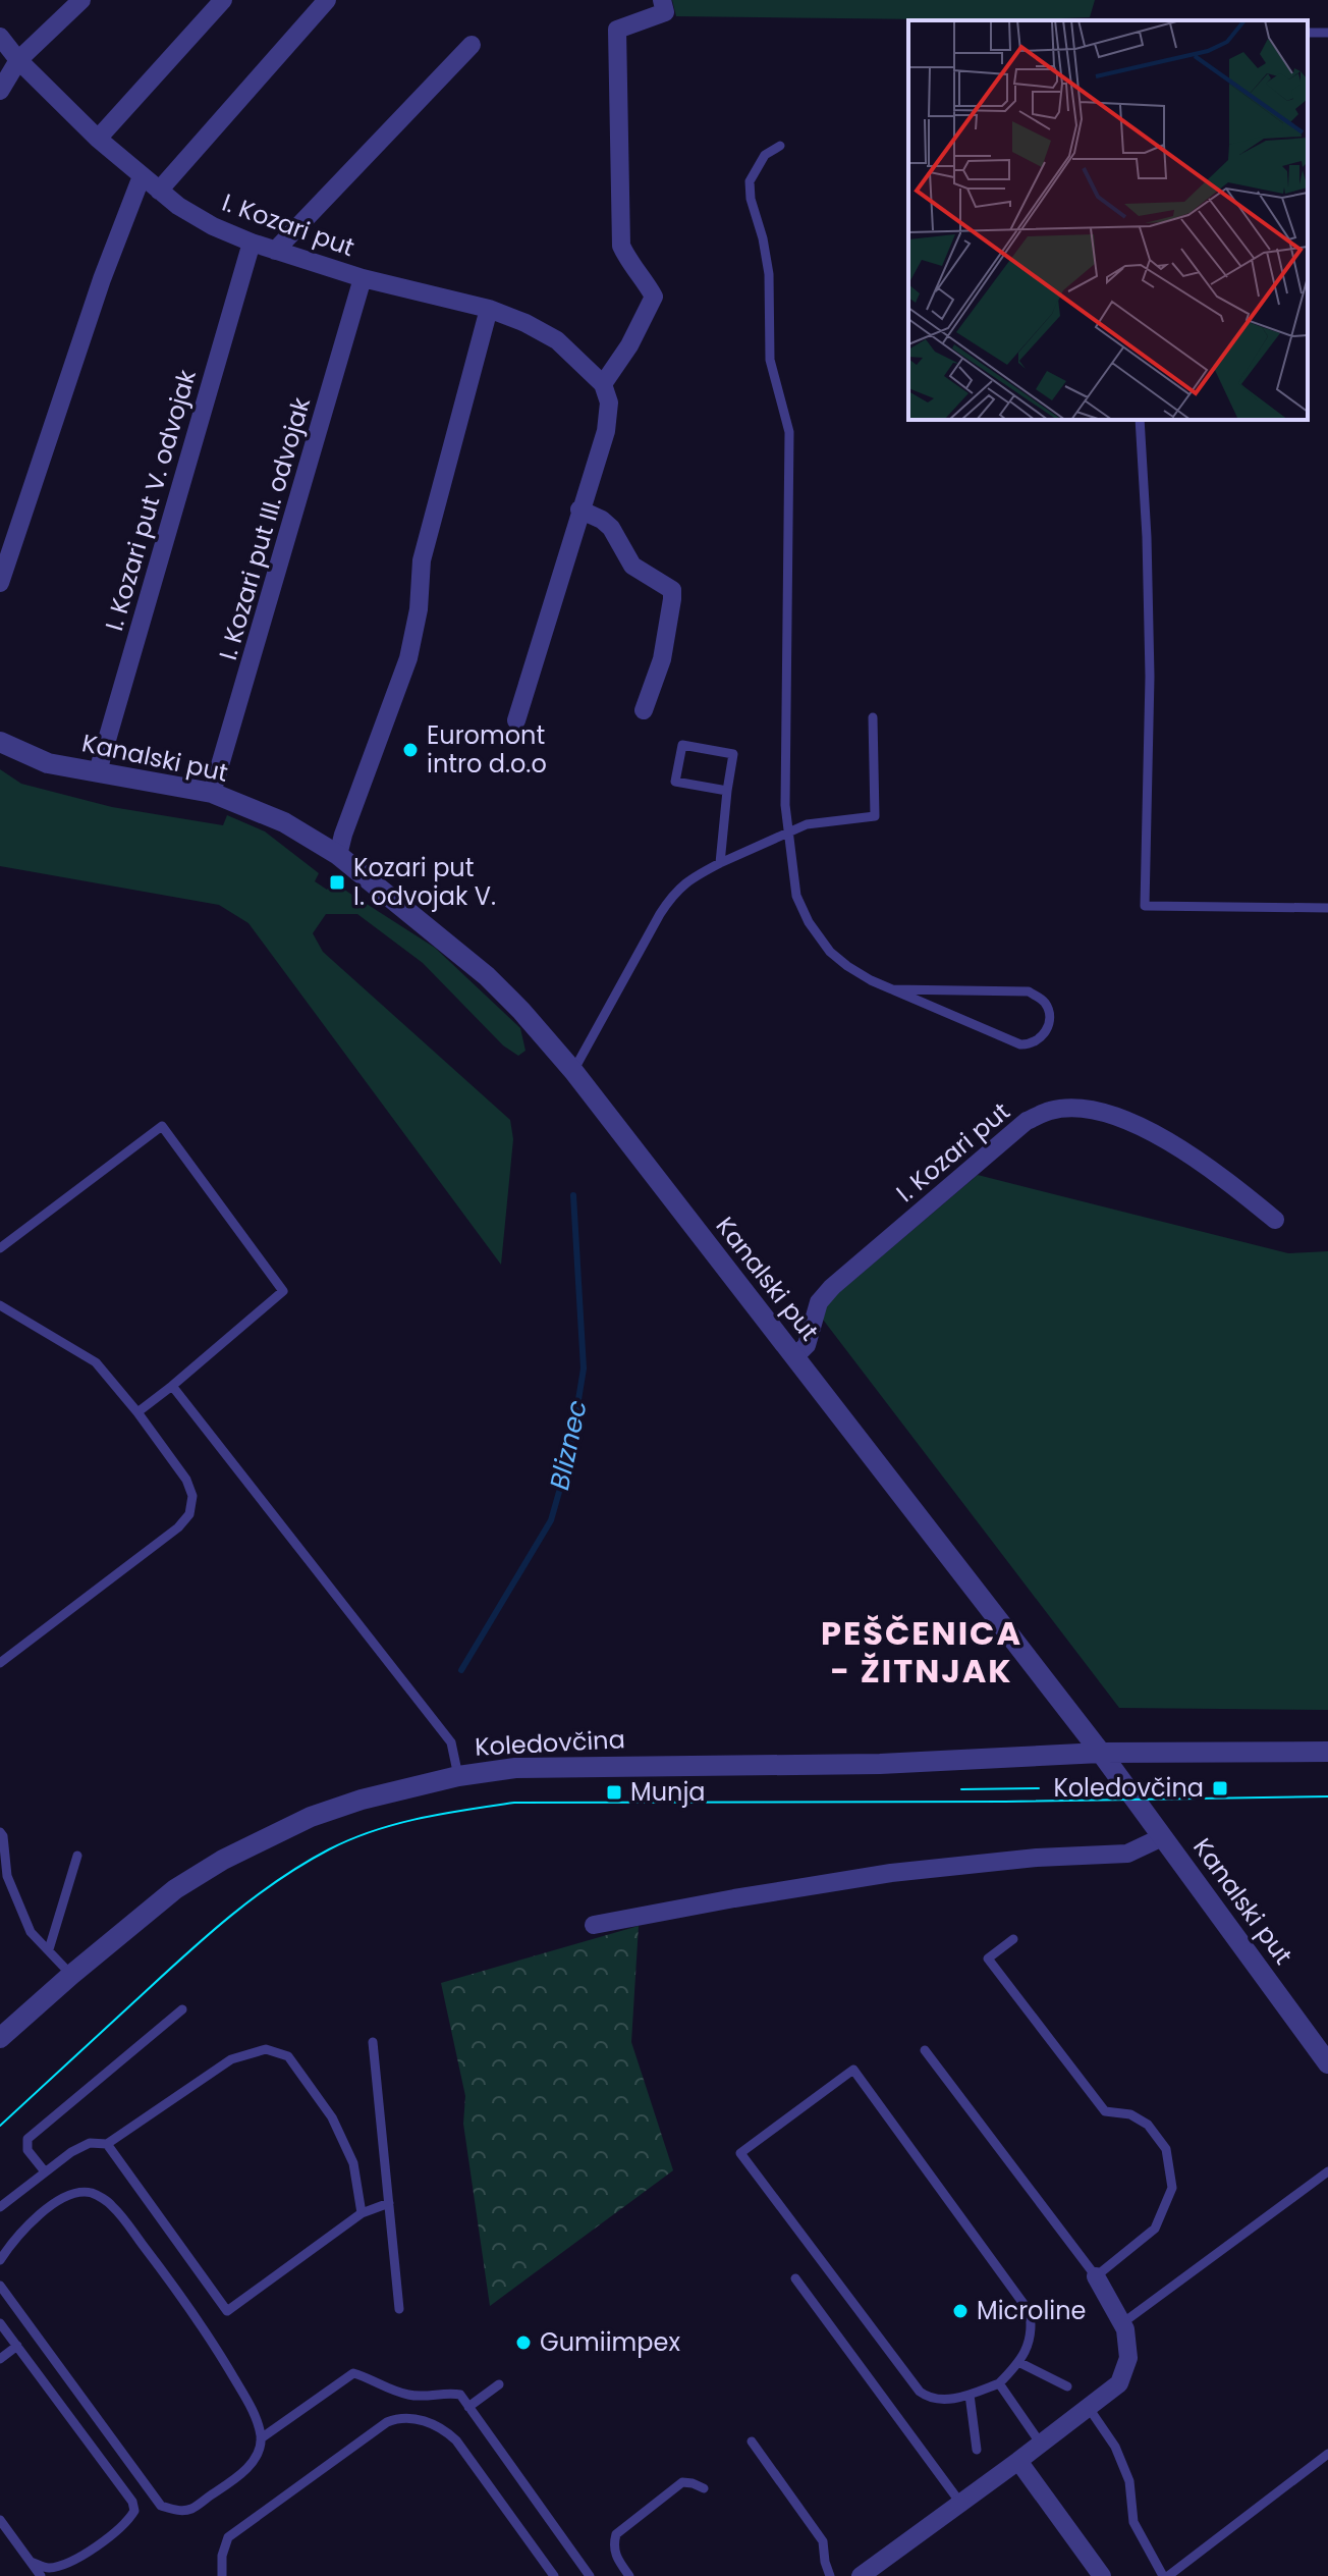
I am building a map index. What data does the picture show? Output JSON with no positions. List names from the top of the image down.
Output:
{
  "streets": {
    "street": [
      "I. Kozari put",
      "I. Kozari put V. odvojak",
      "I. Kozari put III. odvojak",
      "Kanalski put",
      "Koledovčina"
    ]
  },
  "crossings": [
    ["I. Kozari put", "I. Kozari put V. odvojak"],
    ["I. Kozari put", "I. Kozari put III. odvojak"],
    ["I. Kozari put", "Kanalski put"],
    ["I. Kozari put V. odvojak", "Kanalski put"],
    ["I. Kozari put III. odvojak", "Kanalski put"],
    ["Kanalski put", "Koledovčina"]
  ],
  "districts": ["PEŠČENICA - ŽITNJAK"],
  "water": ["Bliznec"],
  "places": {
    "other": ["Euromont intro d.o.o", "Microline", "Gumiimpex"],
    "transit": ["Kozari put I. odvojak V.", "Koledovčina", "Munja"]
  }
}
